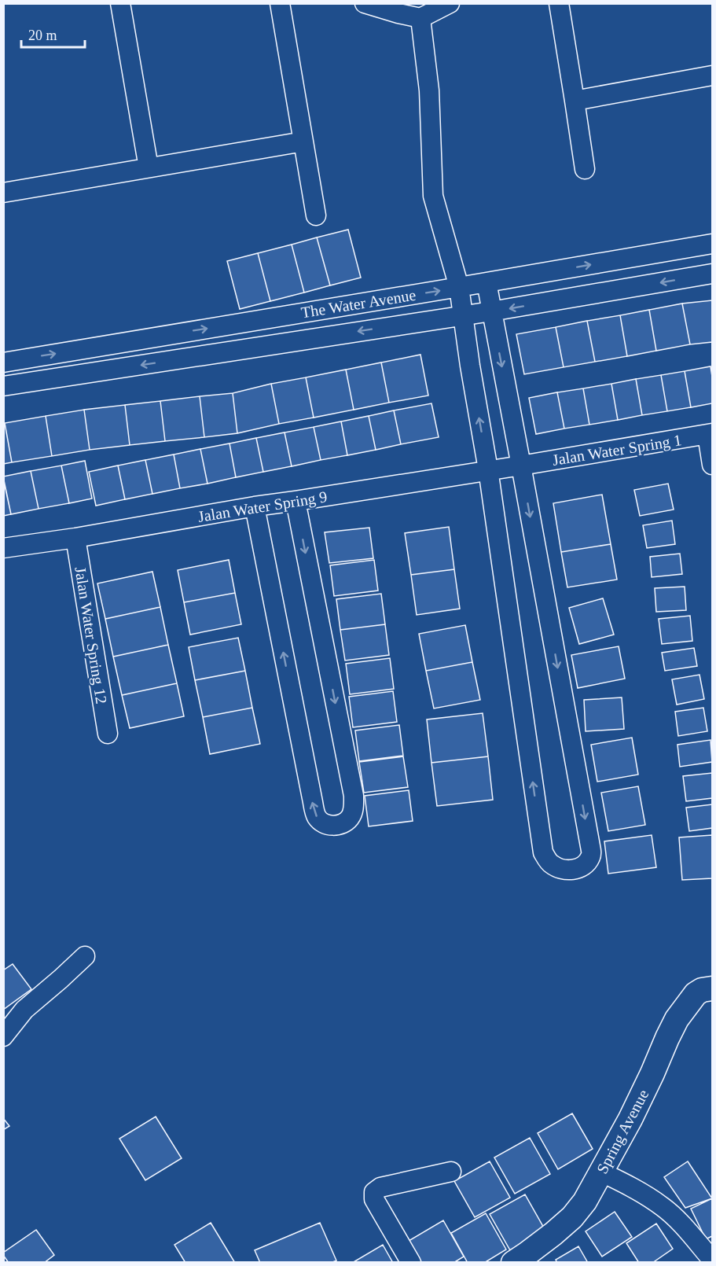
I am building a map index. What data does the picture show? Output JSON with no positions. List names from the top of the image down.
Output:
{
  "streets": {
    "street": [
      "The Water Avenue",
      "Jalan Water Spring 1",
      "Jalan Water Spring 9",
      "Jalan Water Spring 12",
      "Spring Avenue"
    ]
  },
  "crossings": [
    ["Jalan Water Spring 1", "Jalan Water Spring 9"],
    ["Jalan Water Spring 9", "Jalan Water Spring 12"]
  ],
  "scale_bar": "20 m"
}
